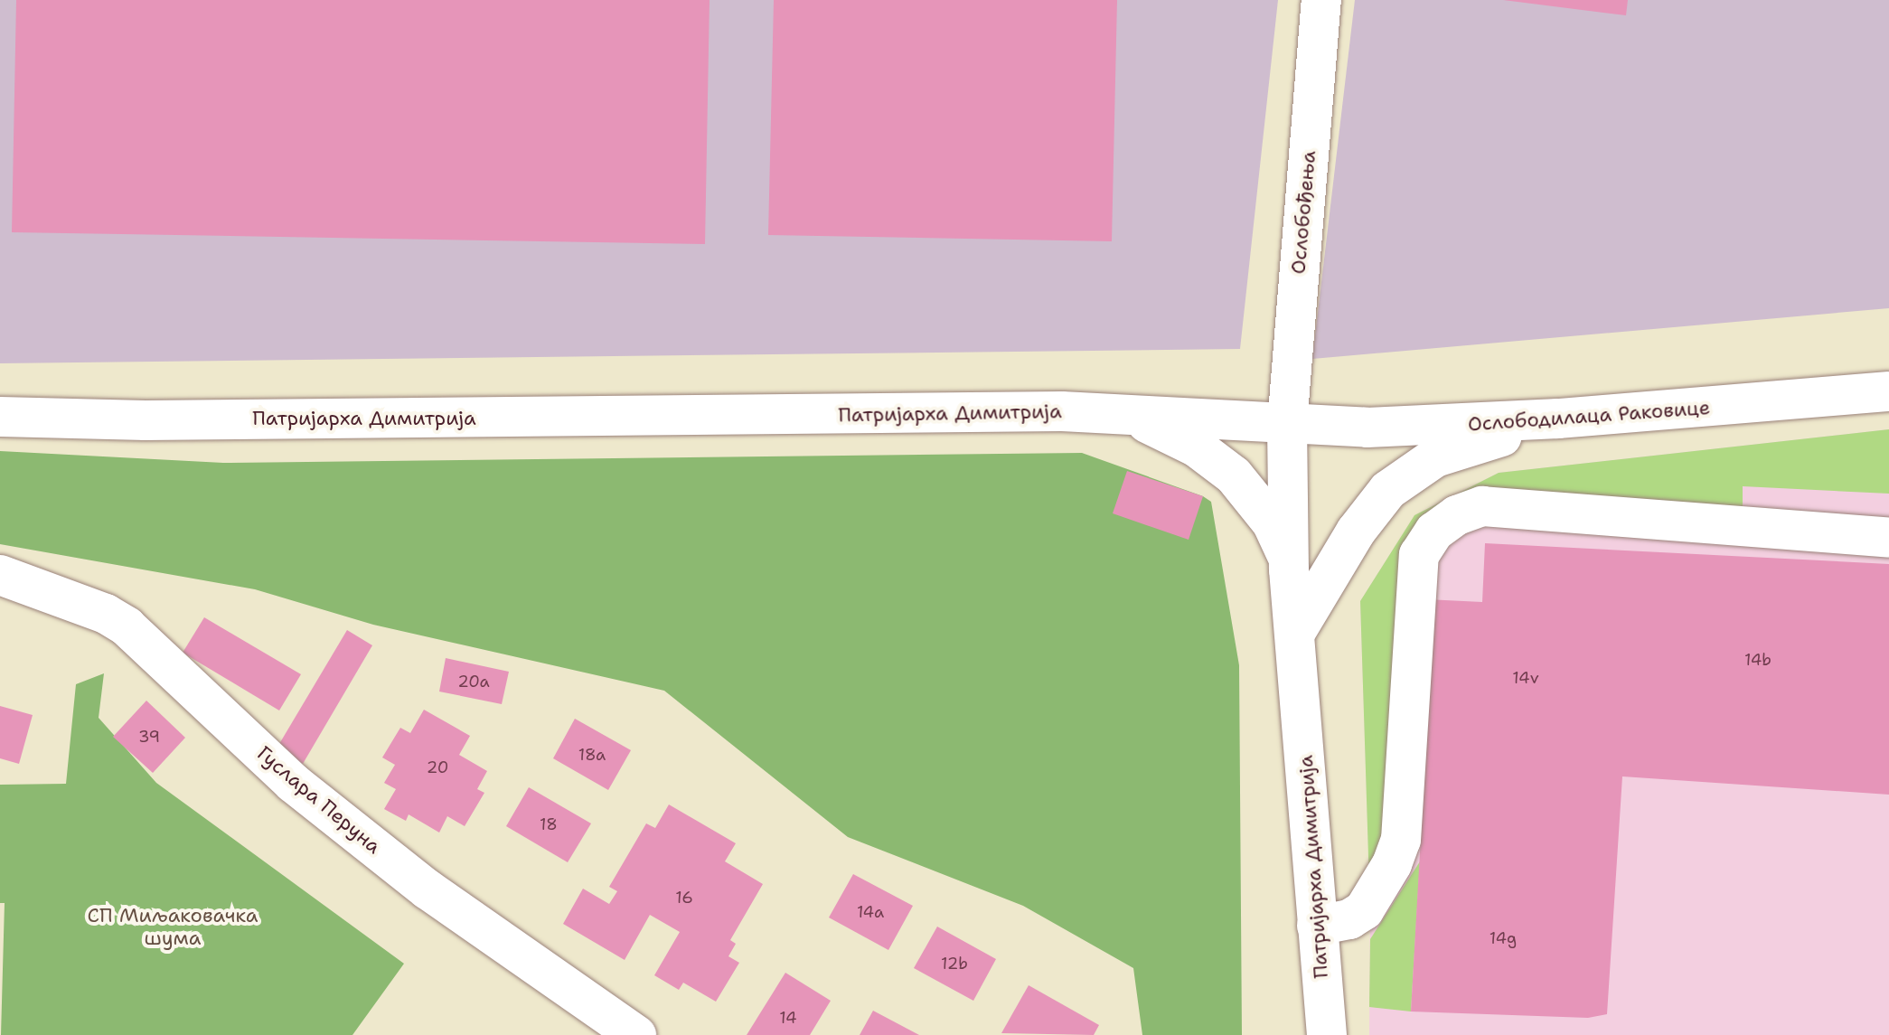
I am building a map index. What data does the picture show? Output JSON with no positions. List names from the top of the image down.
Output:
{
  "streets": {
    "main road": [
      "Ослобођења",
      "Патријарха Димитрија",
      "Ослободилаца Раковице",
      "Гуслара Перуна"
    ]
  },
  "crossings": [
    ["Ослобођења", "Патријарха Димитрија"],
    ["Ослобођења", "Ослободилаца Раковице"],
    ["Патријарха Димитрија", "Ослободилаца Раковице"]
  ],
  "parks": ["СП Миљаковачка шума"],
  "house_numbers": [
    "14b",
    "14v",
    "20a",
    "39",
    "18a",
    "20",
    "18",
    "16",
    "14a",
    "14g",
    "12b",
    "14"
  ]
}
